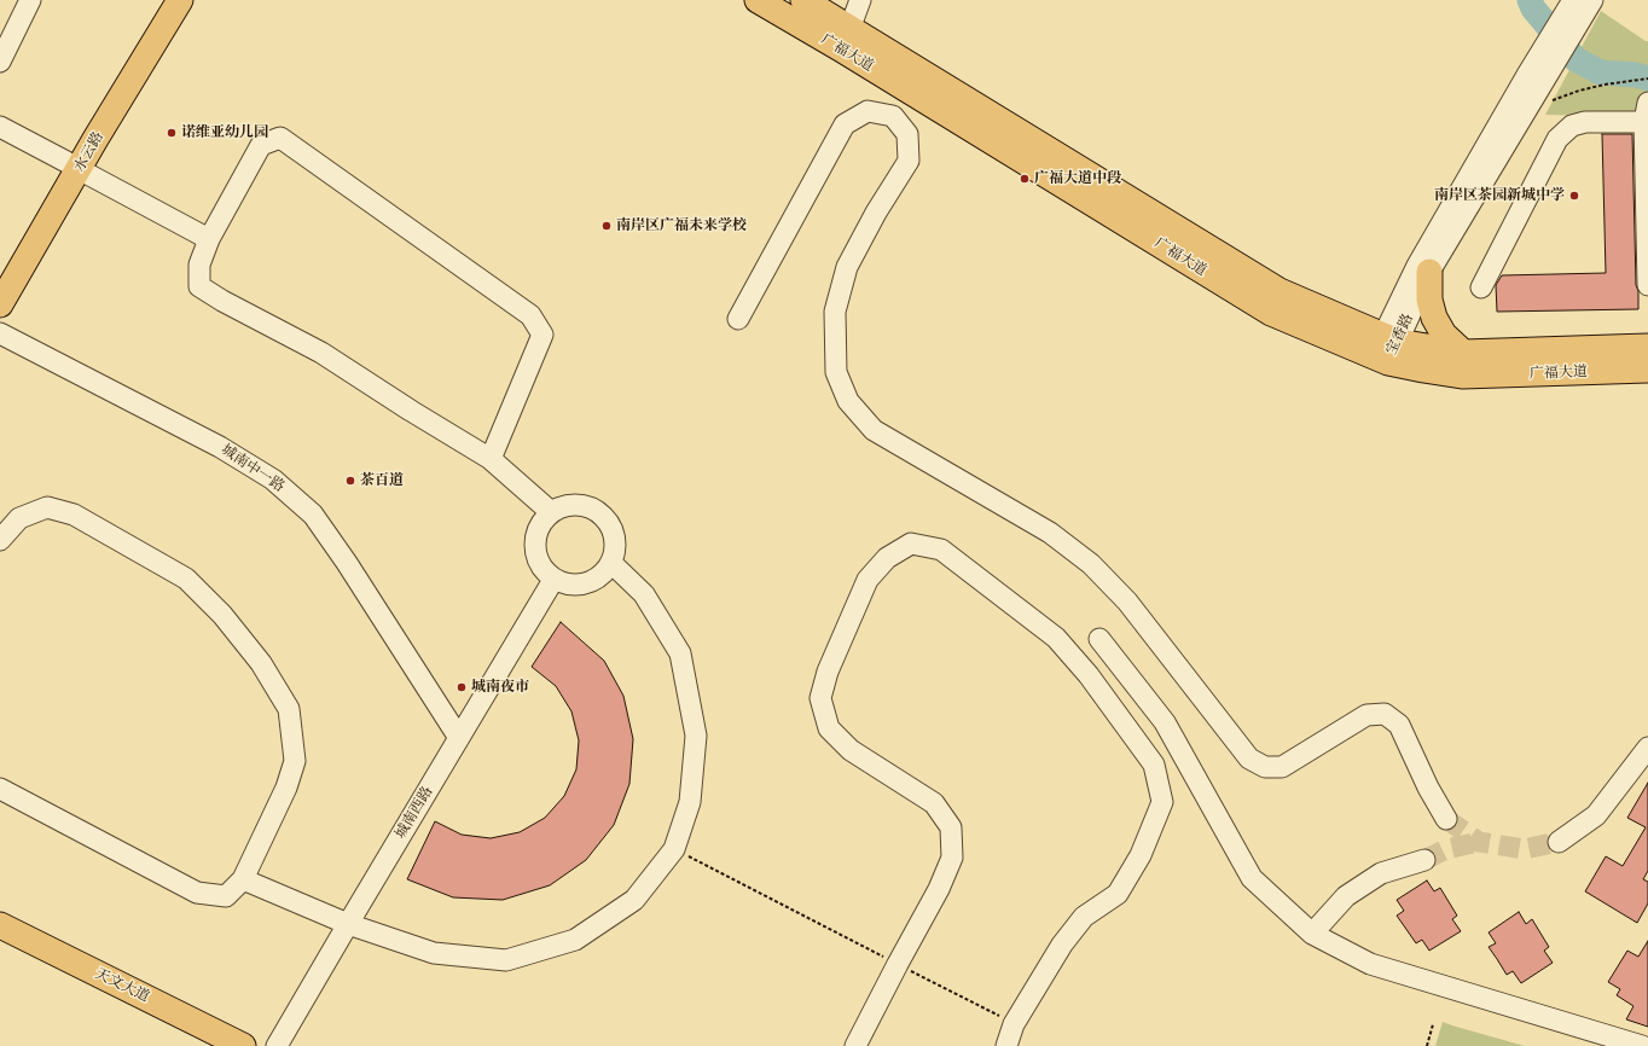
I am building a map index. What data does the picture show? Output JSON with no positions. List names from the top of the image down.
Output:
{
  "streets": {
    "main road": ["广福大道", "水云路", "天文大道"],
    "street": ["宝香路", "城南中一路", "城南西路"]
  },
  "crossings": [
    ["广福大道", "宝香路"],
    ["城南中一路", "城南西路"]
  ],
  "places": [
    "诺维亚幼儿园",
    "广福大道中段",
    "南岸区茶园新城中学",
    "南岸区广福未来学校",
    "茶百道",
    "城南夜市"
  ]
}
